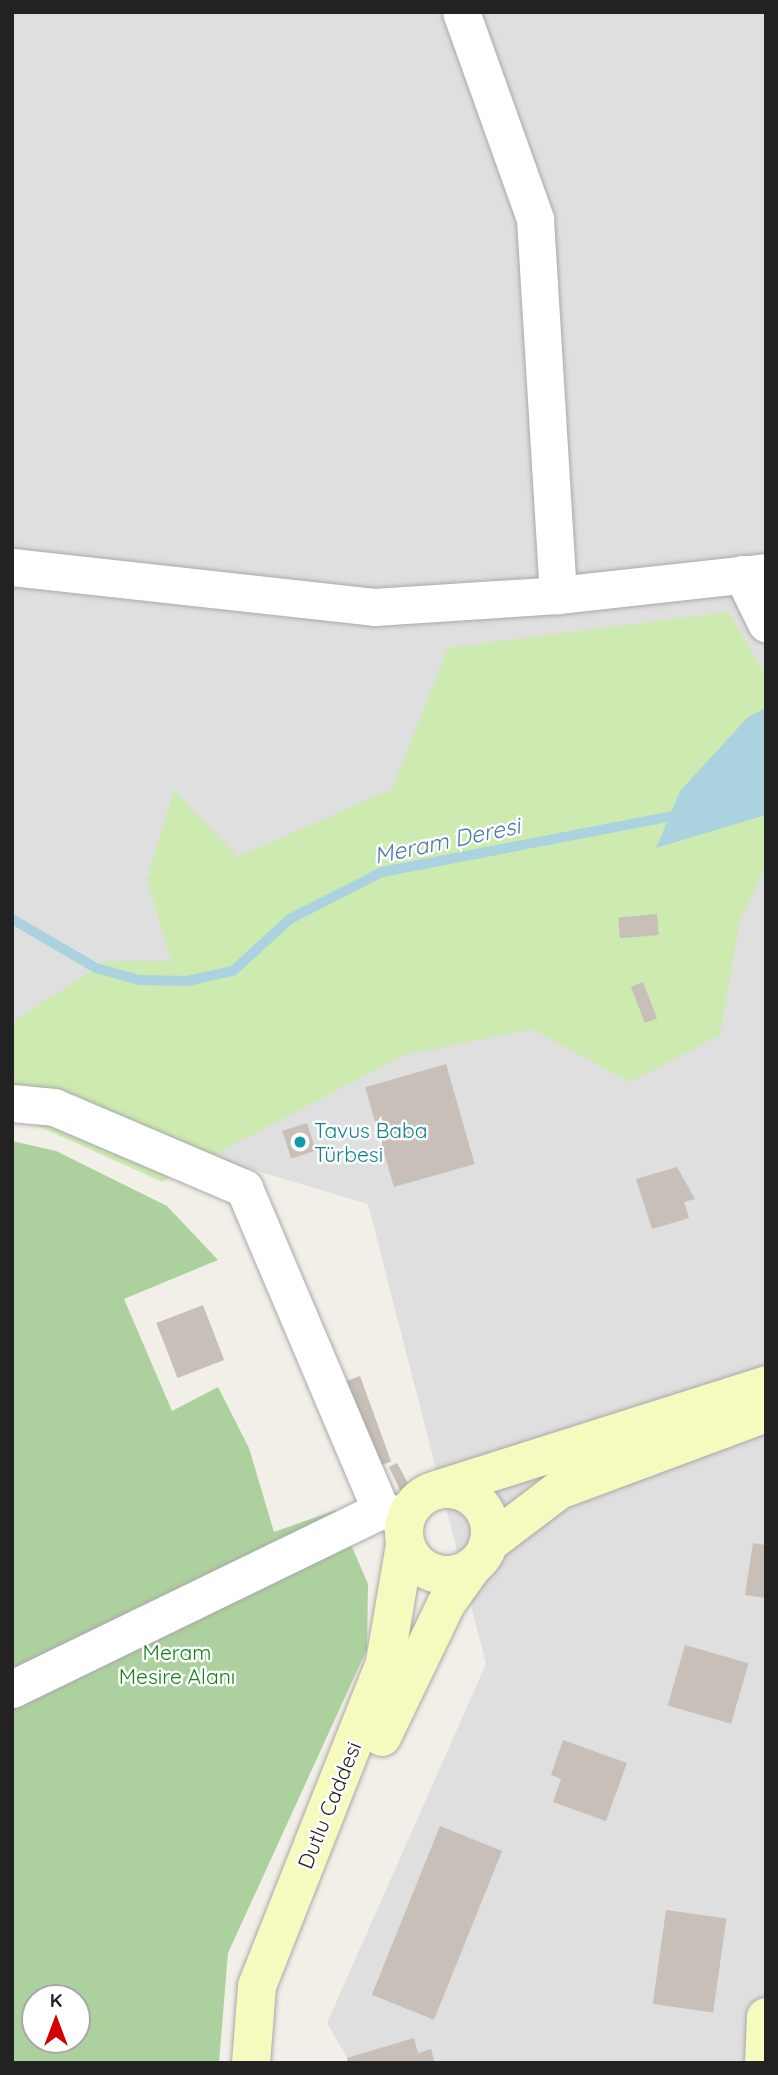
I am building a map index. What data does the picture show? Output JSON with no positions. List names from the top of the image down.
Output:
{
  "streets": {
    "main road": ["Dutlu Caddesi"]
  },
  "water": ["Meram Deresi"],
  "parks": ["Meram Mesire Alanı"],
  "places": ["Tavus Baba Türbesi"],
  "north": "top"
}
